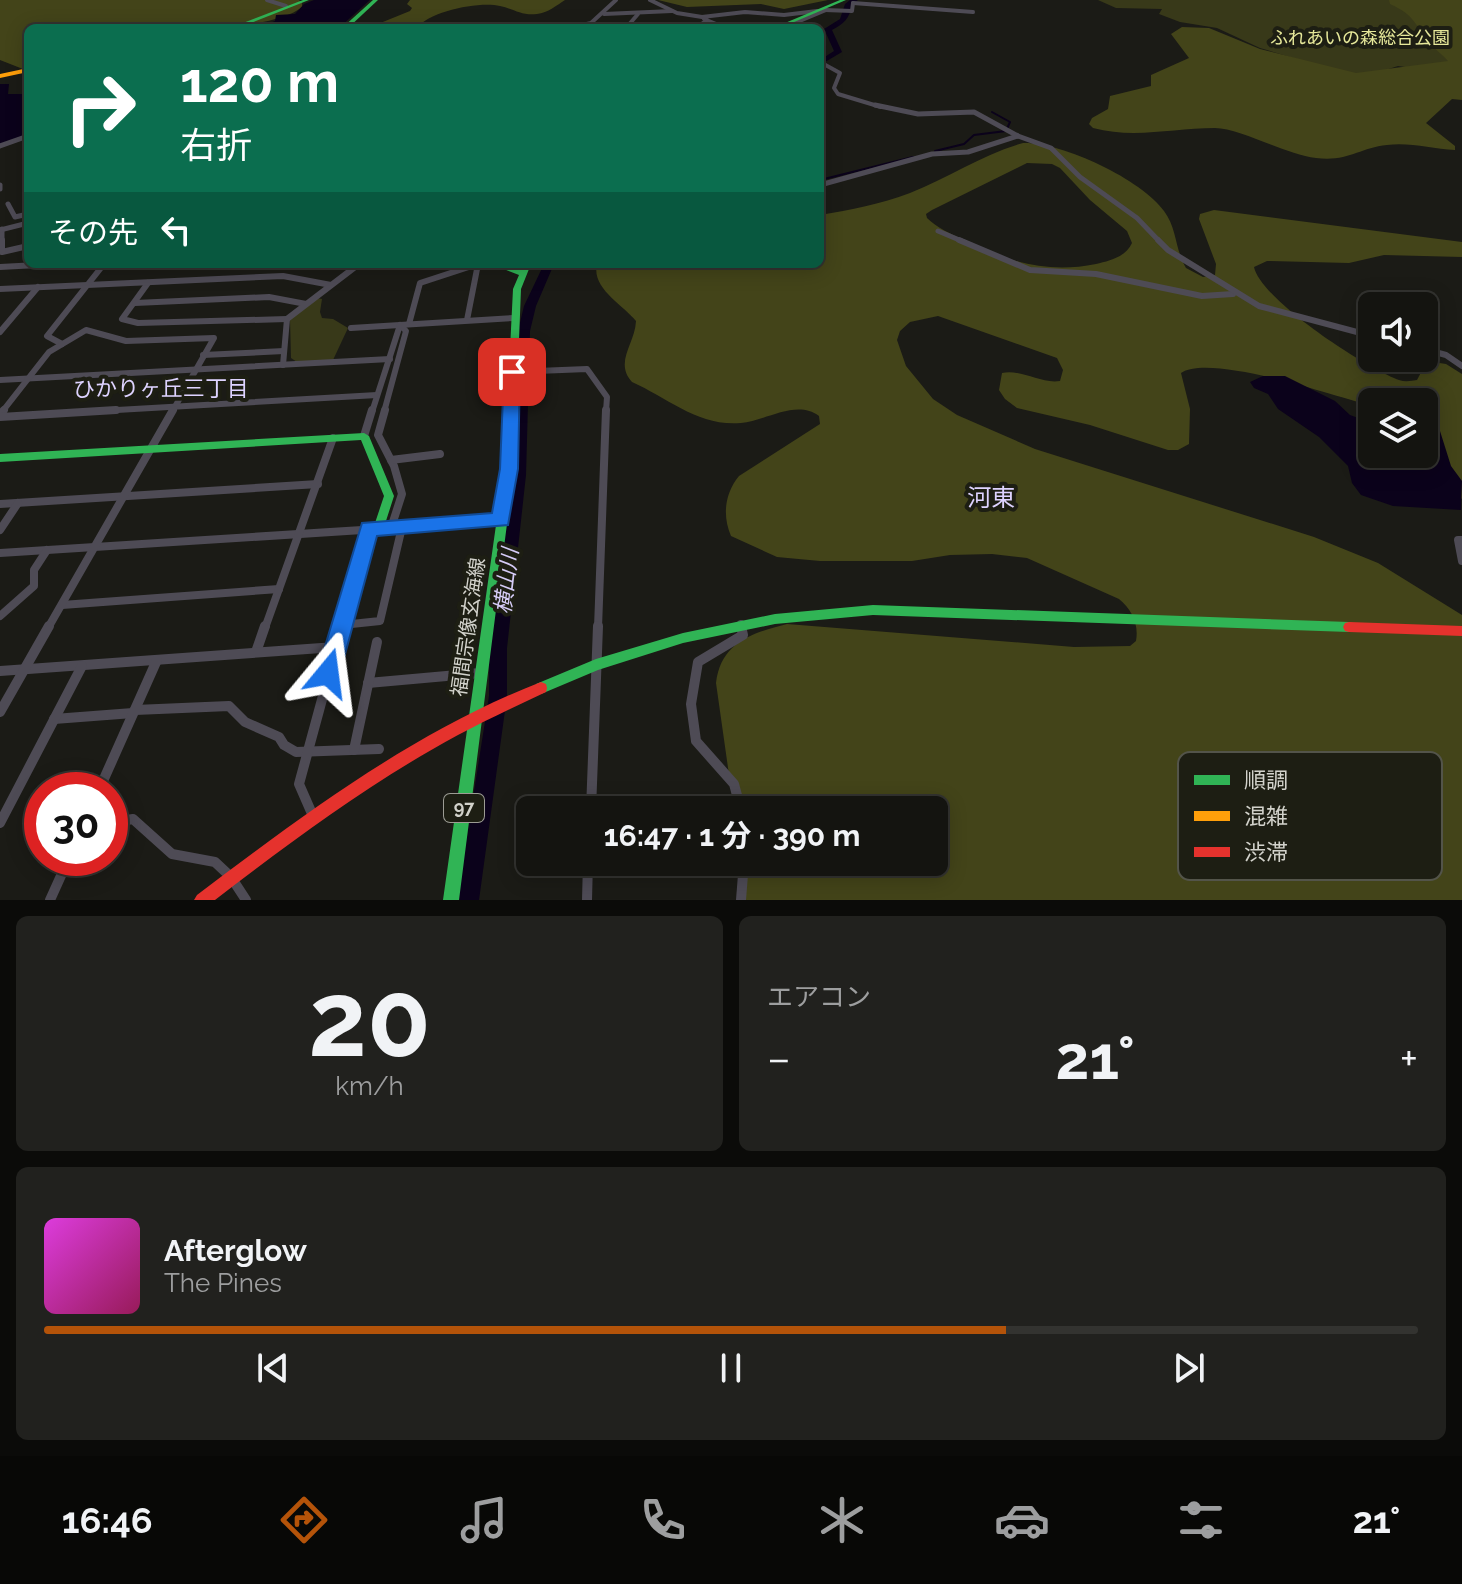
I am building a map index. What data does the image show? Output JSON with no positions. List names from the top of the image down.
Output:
{
  "streets": {
    "street": ["福間宗像玄海線", "97"]
  },
  "districts": ["ひかりヶ丘三丁目", "河東"],
  "water": ["横山川"],
  "parks": ["ふれあいの森総合公園"],
  "legend": ["順調", "混雑", "渋滞"],
  "page": {
    "turn": ["120 m", "右折"],
    "then": "その先",
    "limit": "30",
    "trip": "16:47 · 1 分 · 390 m",
    "tile": [
      ["20", "km/h"],
      "エアコン"
    ],
    "heat": ["−", "21°", "+"],
    "song": ["Afterglow", "The Pines"],
    "tabs": ["16:46", "21°"]
  }
}
